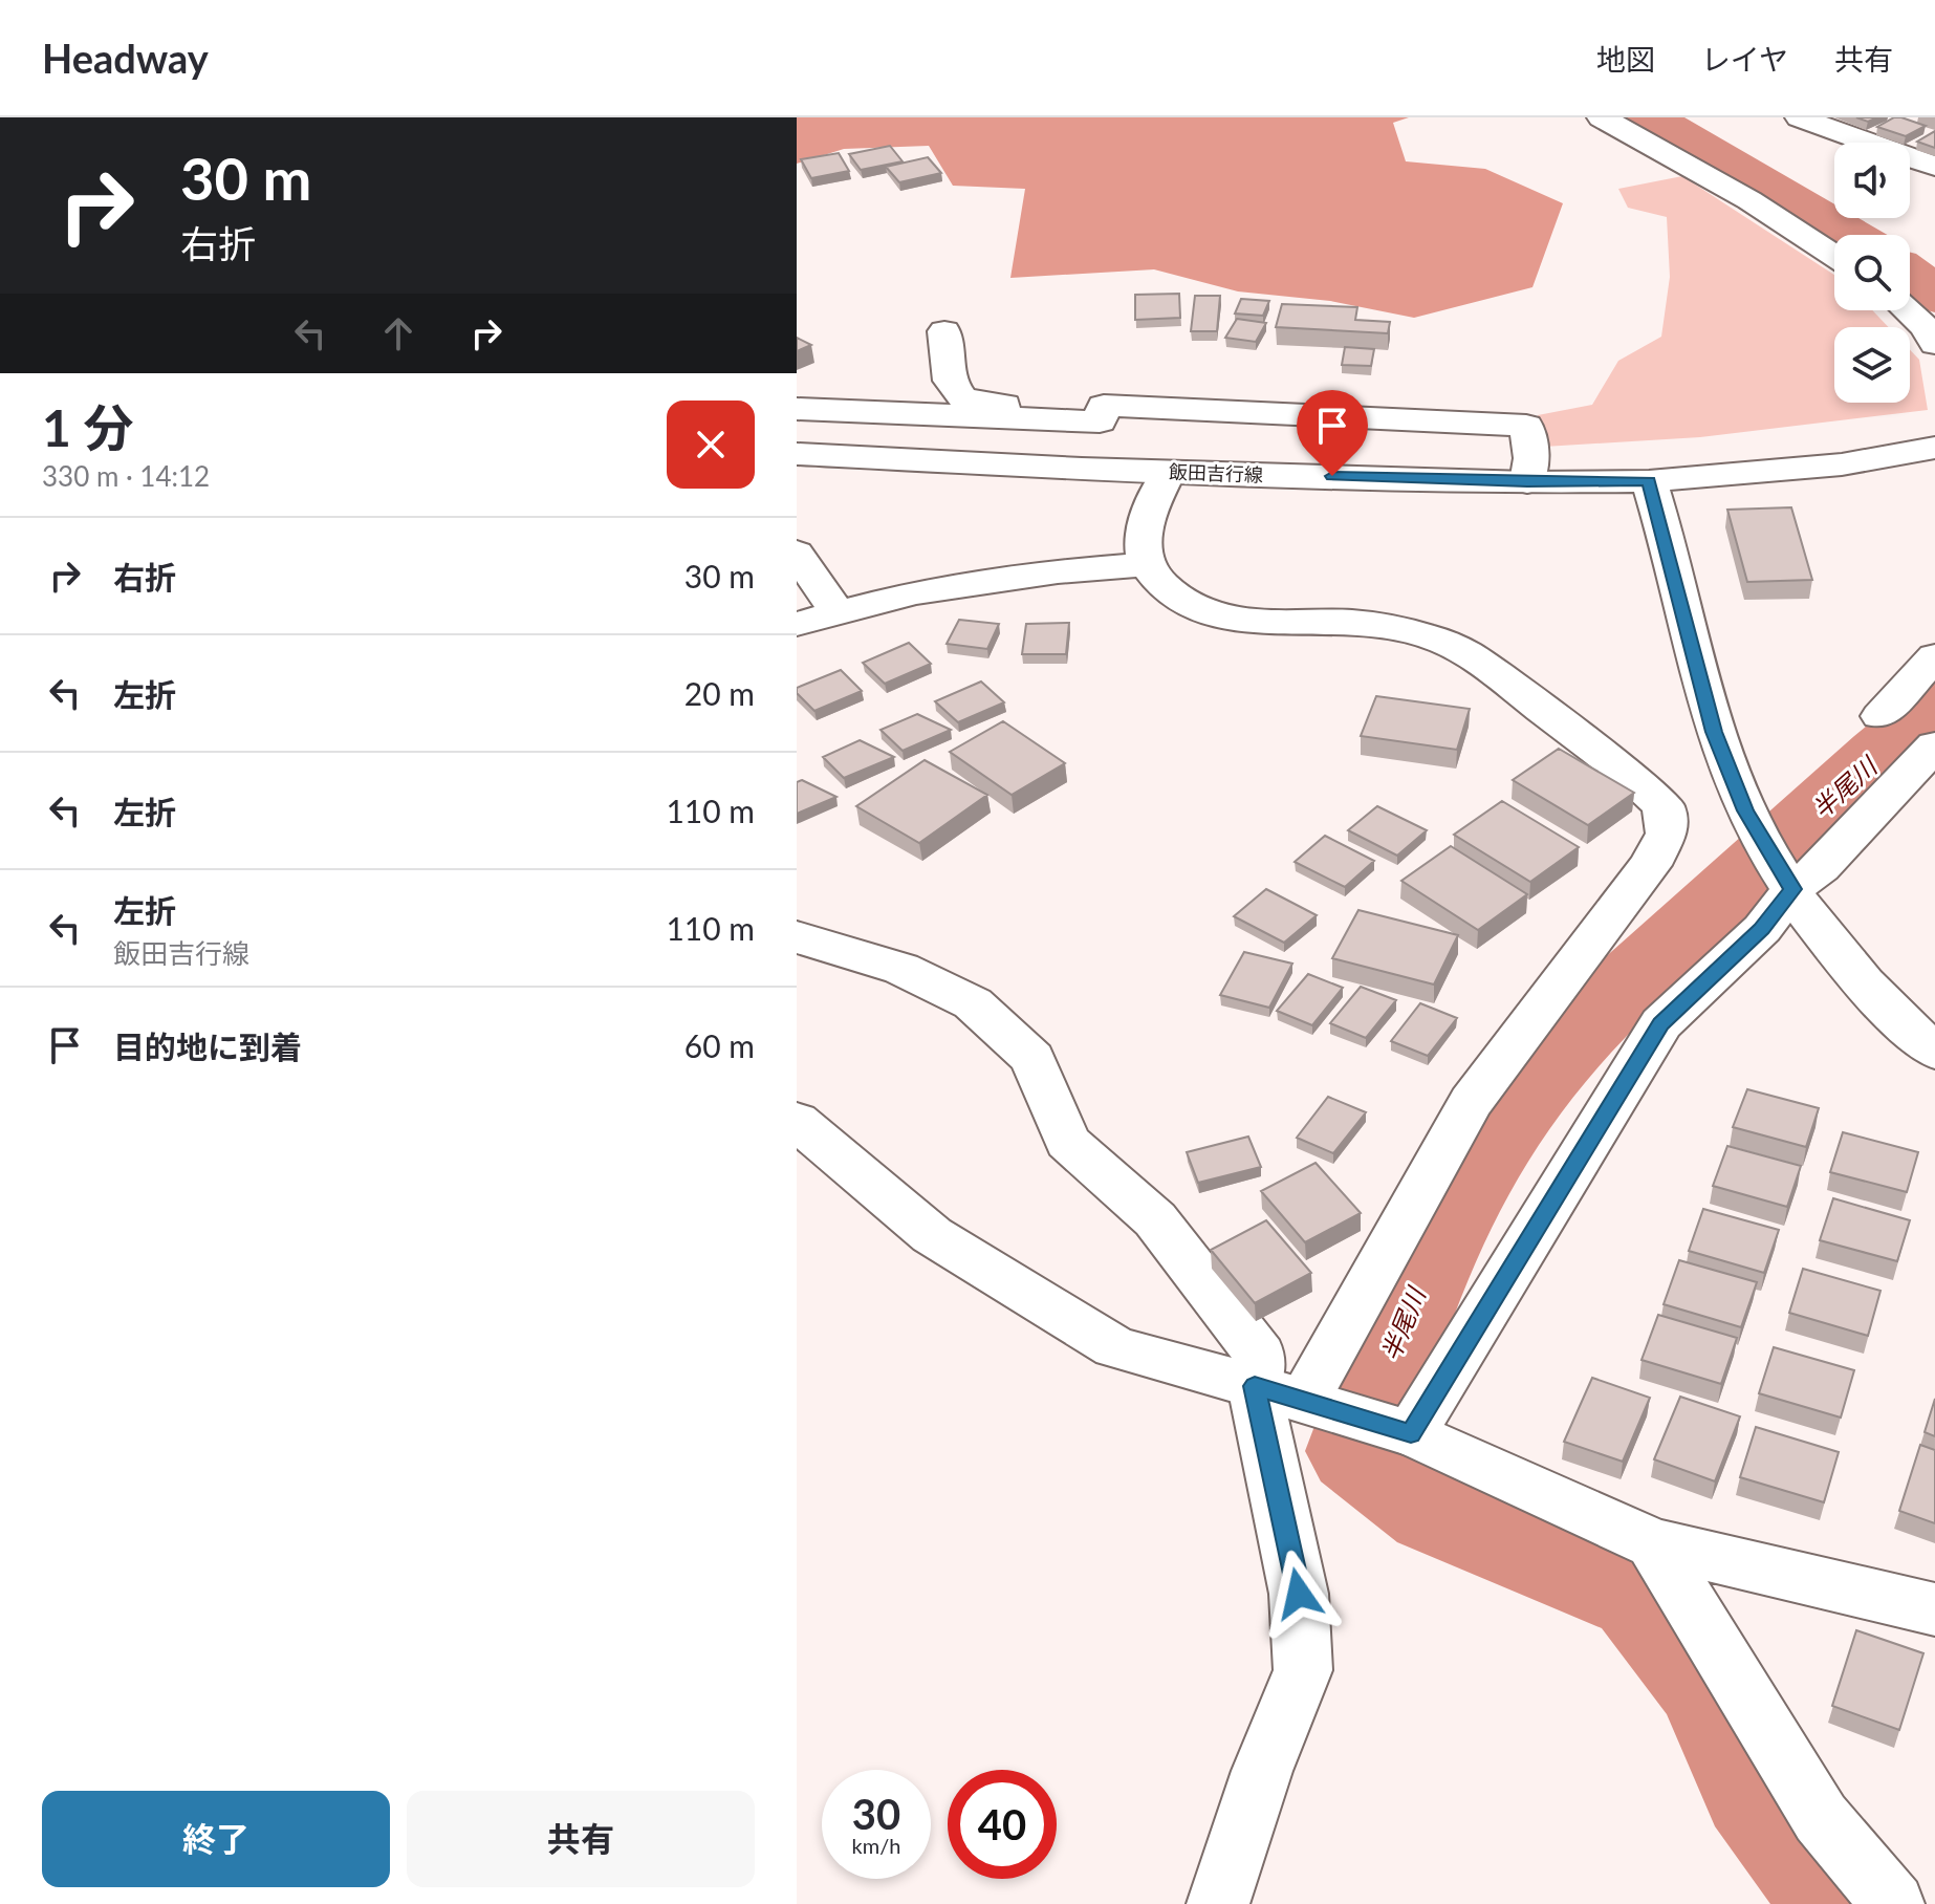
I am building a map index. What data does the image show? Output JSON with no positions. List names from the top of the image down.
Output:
{
  "streets": {
    "street": ["飯田吉行線"]
  },
  "water": ["半尾川"],
  "page": {
    "header": "Headway",
    "nav": ["地図", "レイヤ", "共有"],
    "turn": ["30 m", "右折"],
    "heading": ["1 分", "330 m · 14:12"],
    "list": [
      {
        "name": "右折",
        "value": "30 m"
      },
      {
        "name": "左折",
        "value": "20 m"
      },
      {
        "name": "左折",
        "value": "110 m"
      },
      {
        "name": "左折",
        "note": "飯田吉行線",
        "value": "110 m"
      },
      {
        "name": "目的地に到着",
        "value": "60 m"
      }
    ],
    "speed": "30 km/h",
    "limit": "40",
    "buttons": ["終了", "共有"]
  }
}
